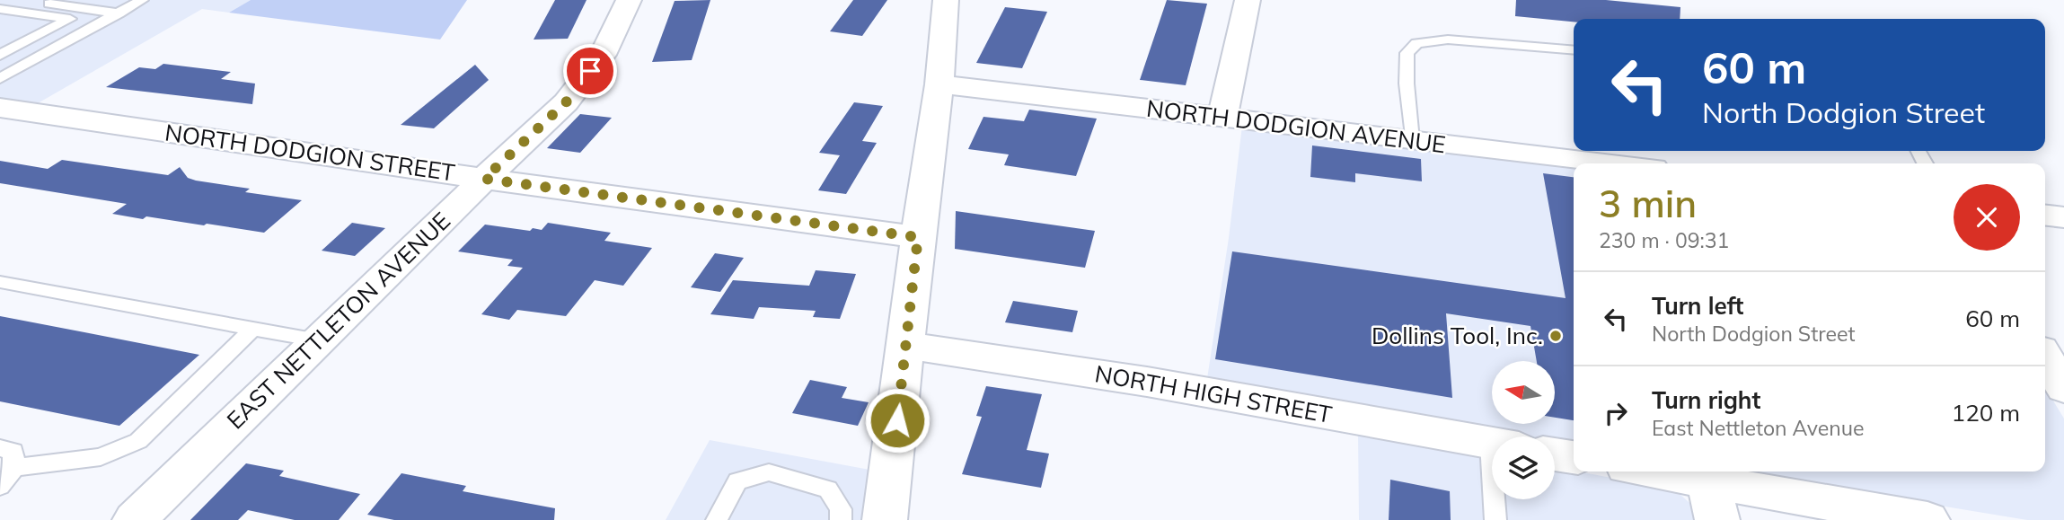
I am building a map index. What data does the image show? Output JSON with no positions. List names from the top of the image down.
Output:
{
  "streets": {
    "street": [
      "NORTH DODGION AVENUE",
      "NORTH DODGION STREET",
      "EAST NETTLETON AVENUE",
      "NORTH HIGH STREET"
    ]
  },
  "crossings": [
    ["NORTH DODGION STREET", "EAST NETTLETON AVENUE"]
  ],
  "places": ["Dollins Tool, Inc."],
  "north": "left",
  "page": {
    "turn": ["60 m", "North Dodgion Street"],
    "heading": ["3 min", "230 m · 09:31"],
    "list": [
      {
        "name": "Turn left",
        "note": "North Dodgion Street",
        "value": "60 m"
      },
      {
        "name": "Turn right",
        "note": "East Nettleton Avenue",
        "value": "120 m"
      }
    ]
  }
}
